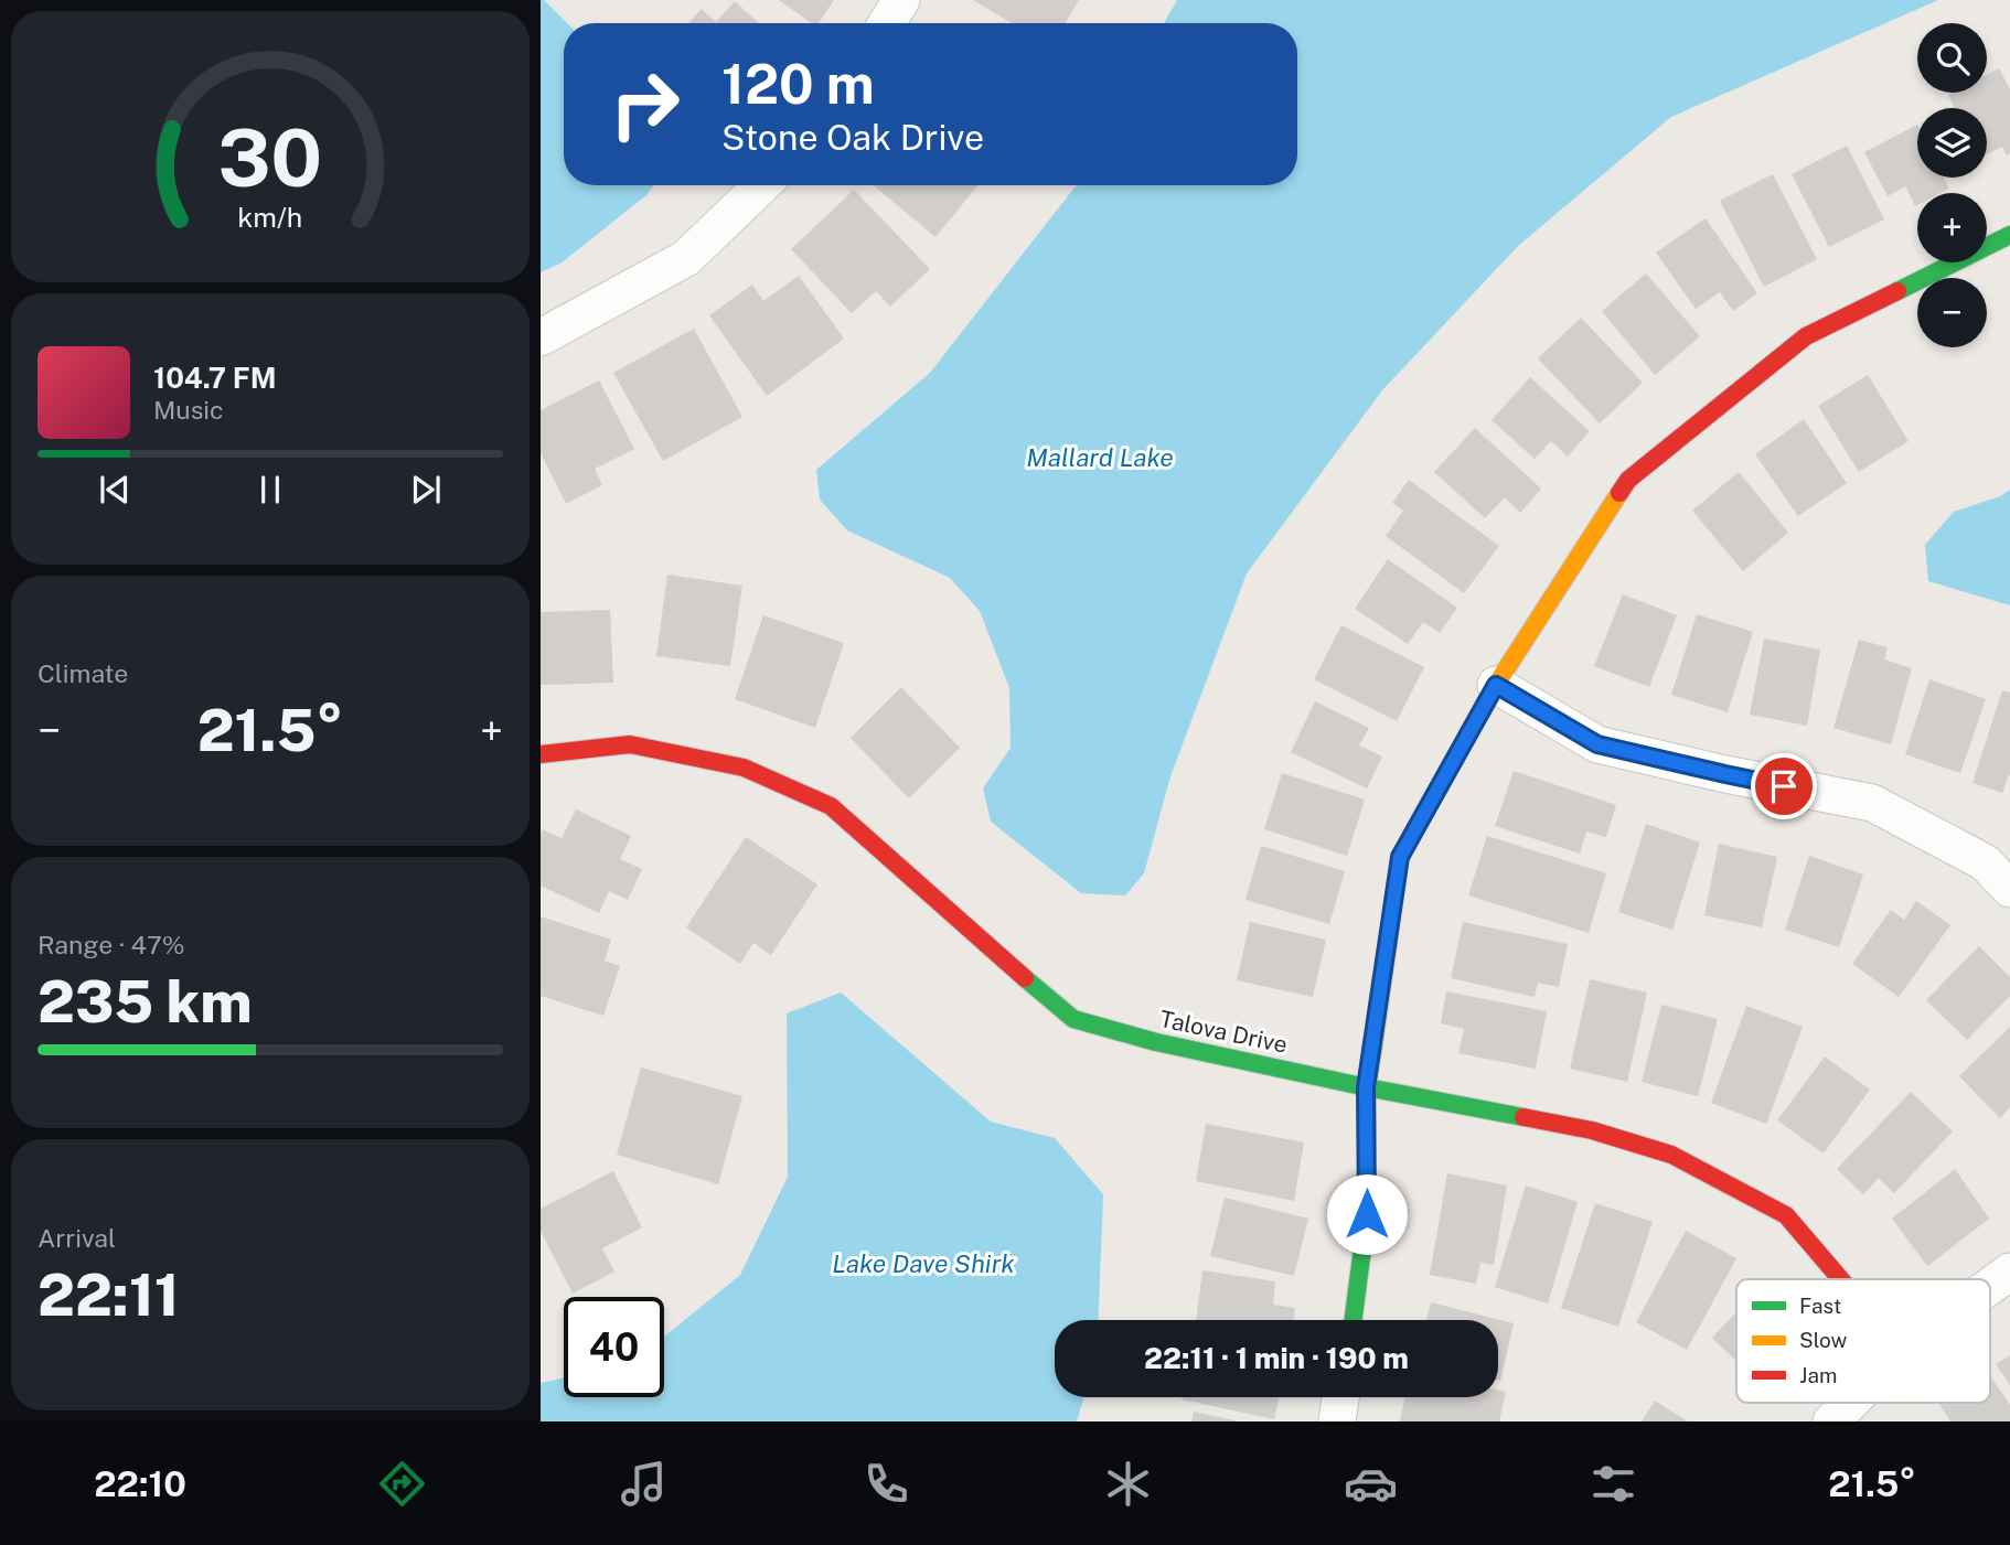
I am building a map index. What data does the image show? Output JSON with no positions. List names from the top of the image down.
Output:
{
  "streets": {
    "street": ["Talova Drive"]
  },
  "water": ["Mallard Lake", "Lake Dave Shirk"],
  "legend": ["Fast", "Slow", "Jam"],
  "page": {
    "map_buttons": ["+", "−"],
    "turn": ["120 m", "Stone Oak Drive"],
    "song": ["104.7 FM", "Music"],
    "tile": [
      "Climate",
      ["Range · 47%", "235 km"],
      ["Arrival", "22:11"]
    ],
    "heat": ["−", "21.5°", "+"],
    "limit": "40",
    "trip": "22:11 · 1 min · 190 m",
    "tabs": ["22:10", "21.5°"],
    "gauge": ["30", "km/h"]
  }
}
